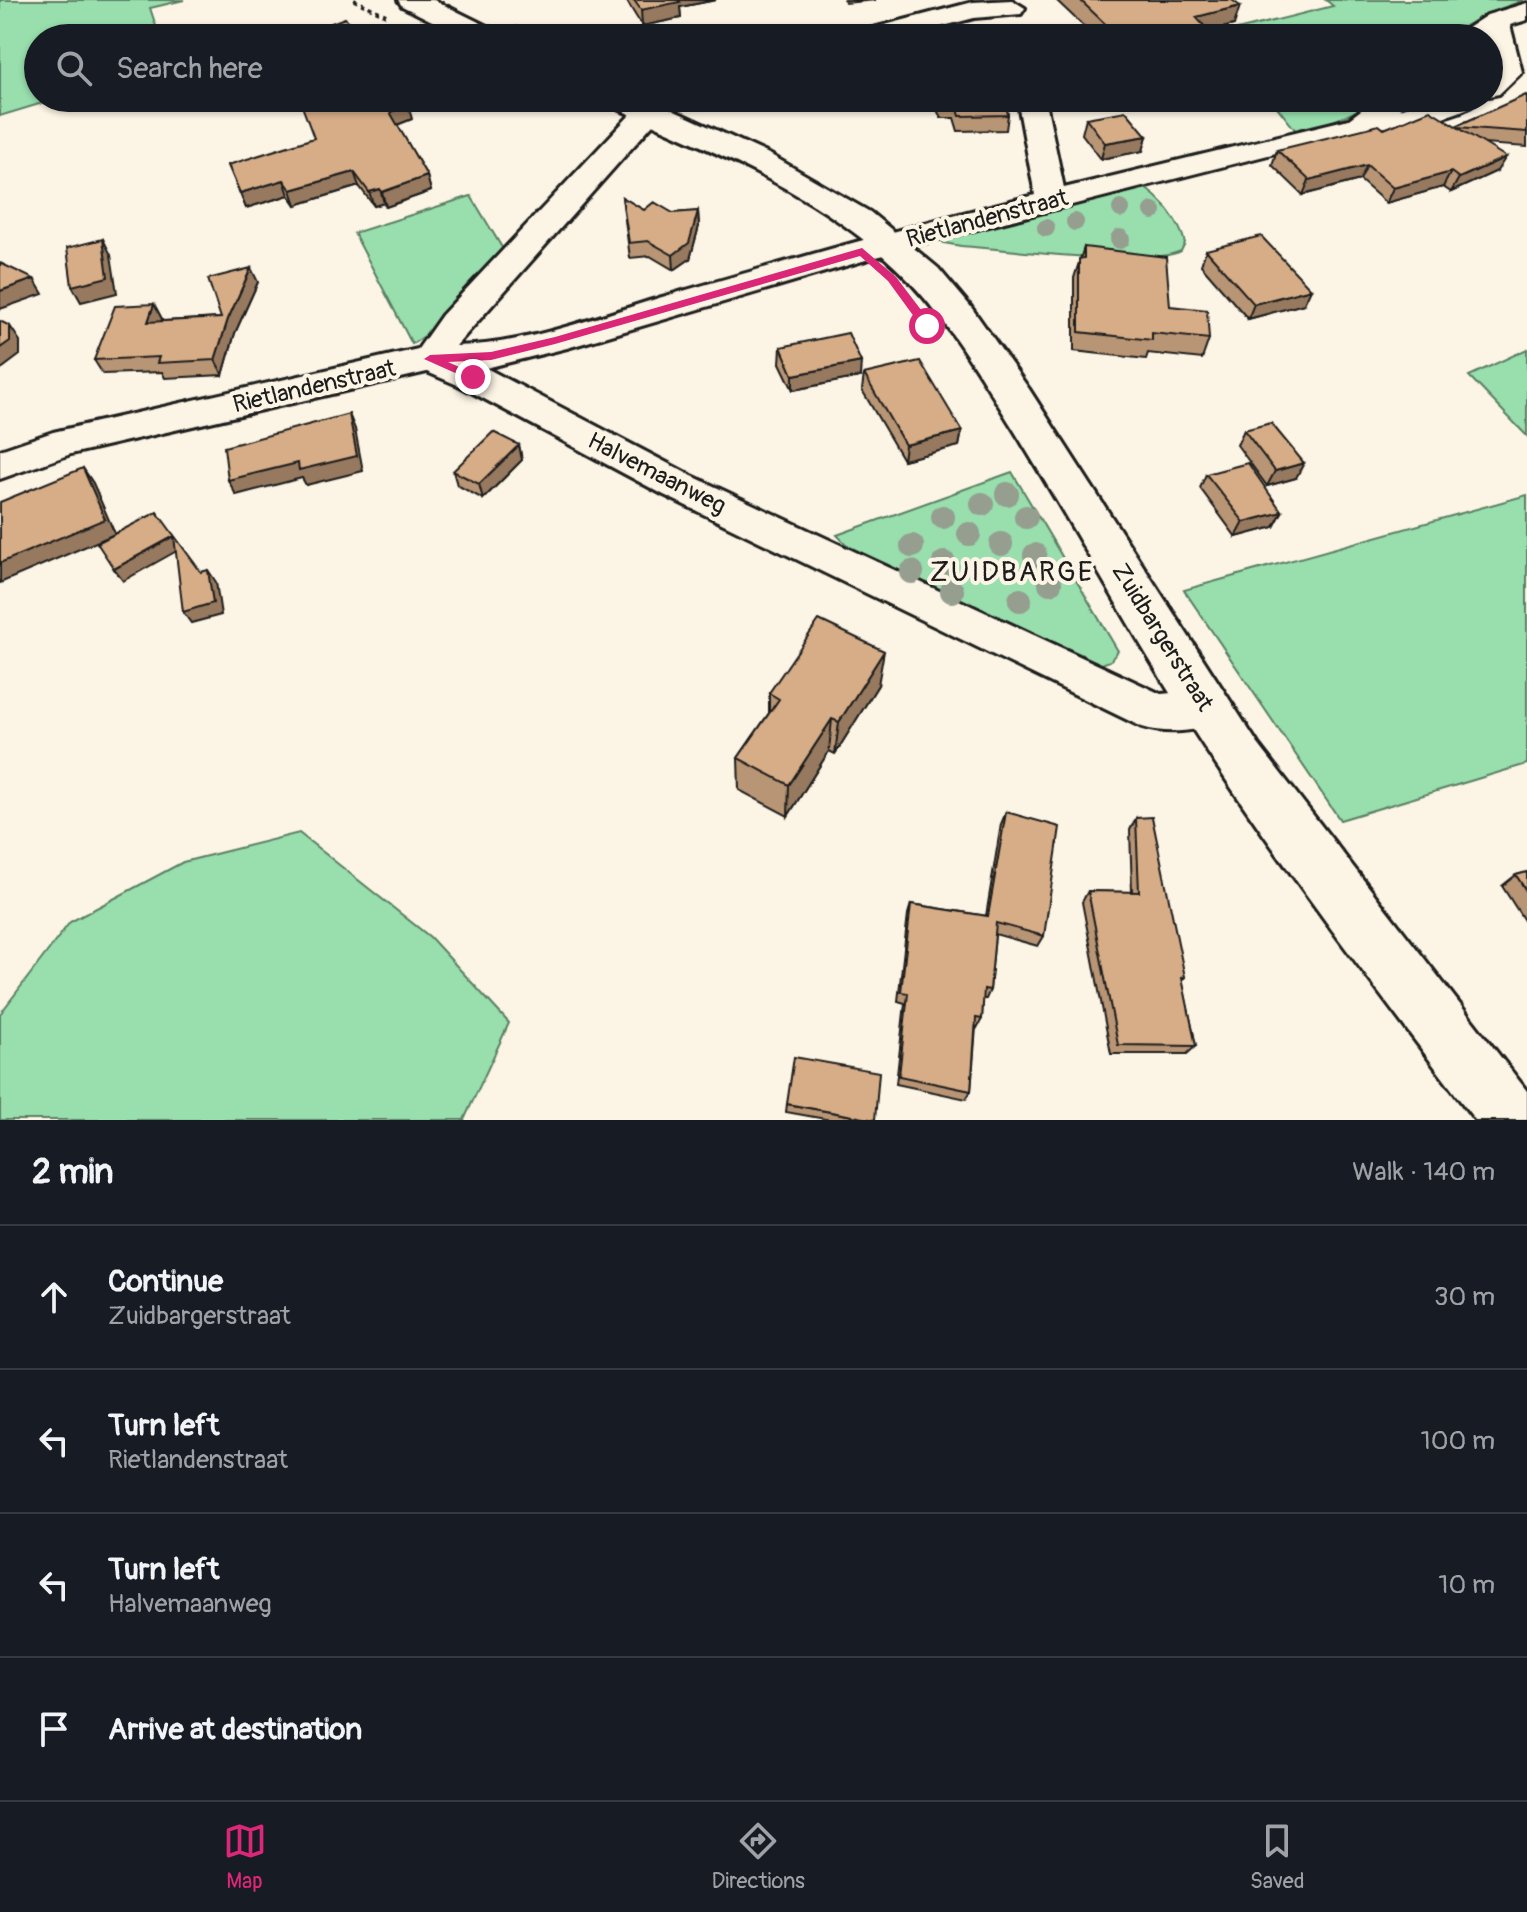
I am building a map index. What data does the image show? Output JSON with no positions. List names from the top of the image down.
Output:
{
  "streets": {
    "street": ["Rietlandenstraat", "Halvemaanweg", "Zuidbargerstraat"]
  },
  "crossings": [
    ["Rietlandenstraat", "Halvemaanweg"],
    ["Rietlandenstraat", "Zuidbargerstraat"],
    ["Halvemaanweg", "Zuidbargerstraat"]
  ],
  "districts": ["ZUIDBARGE"],
  "page": {
    "search": "Search here",
    "heading": ["2 min", "Walk · 140 m"],
    "list": [
      ["Continue", "Zuidbargerstraat", "30 m"],
      ["Turn left", "Rietlandenstraat", "100 m"],
      ["Turn left", "Halvemaanweg", "10 m"],
      "Arrive at destination"
    ],
    "nav": ["Map", "Directions", "Saved"]
  }
}
